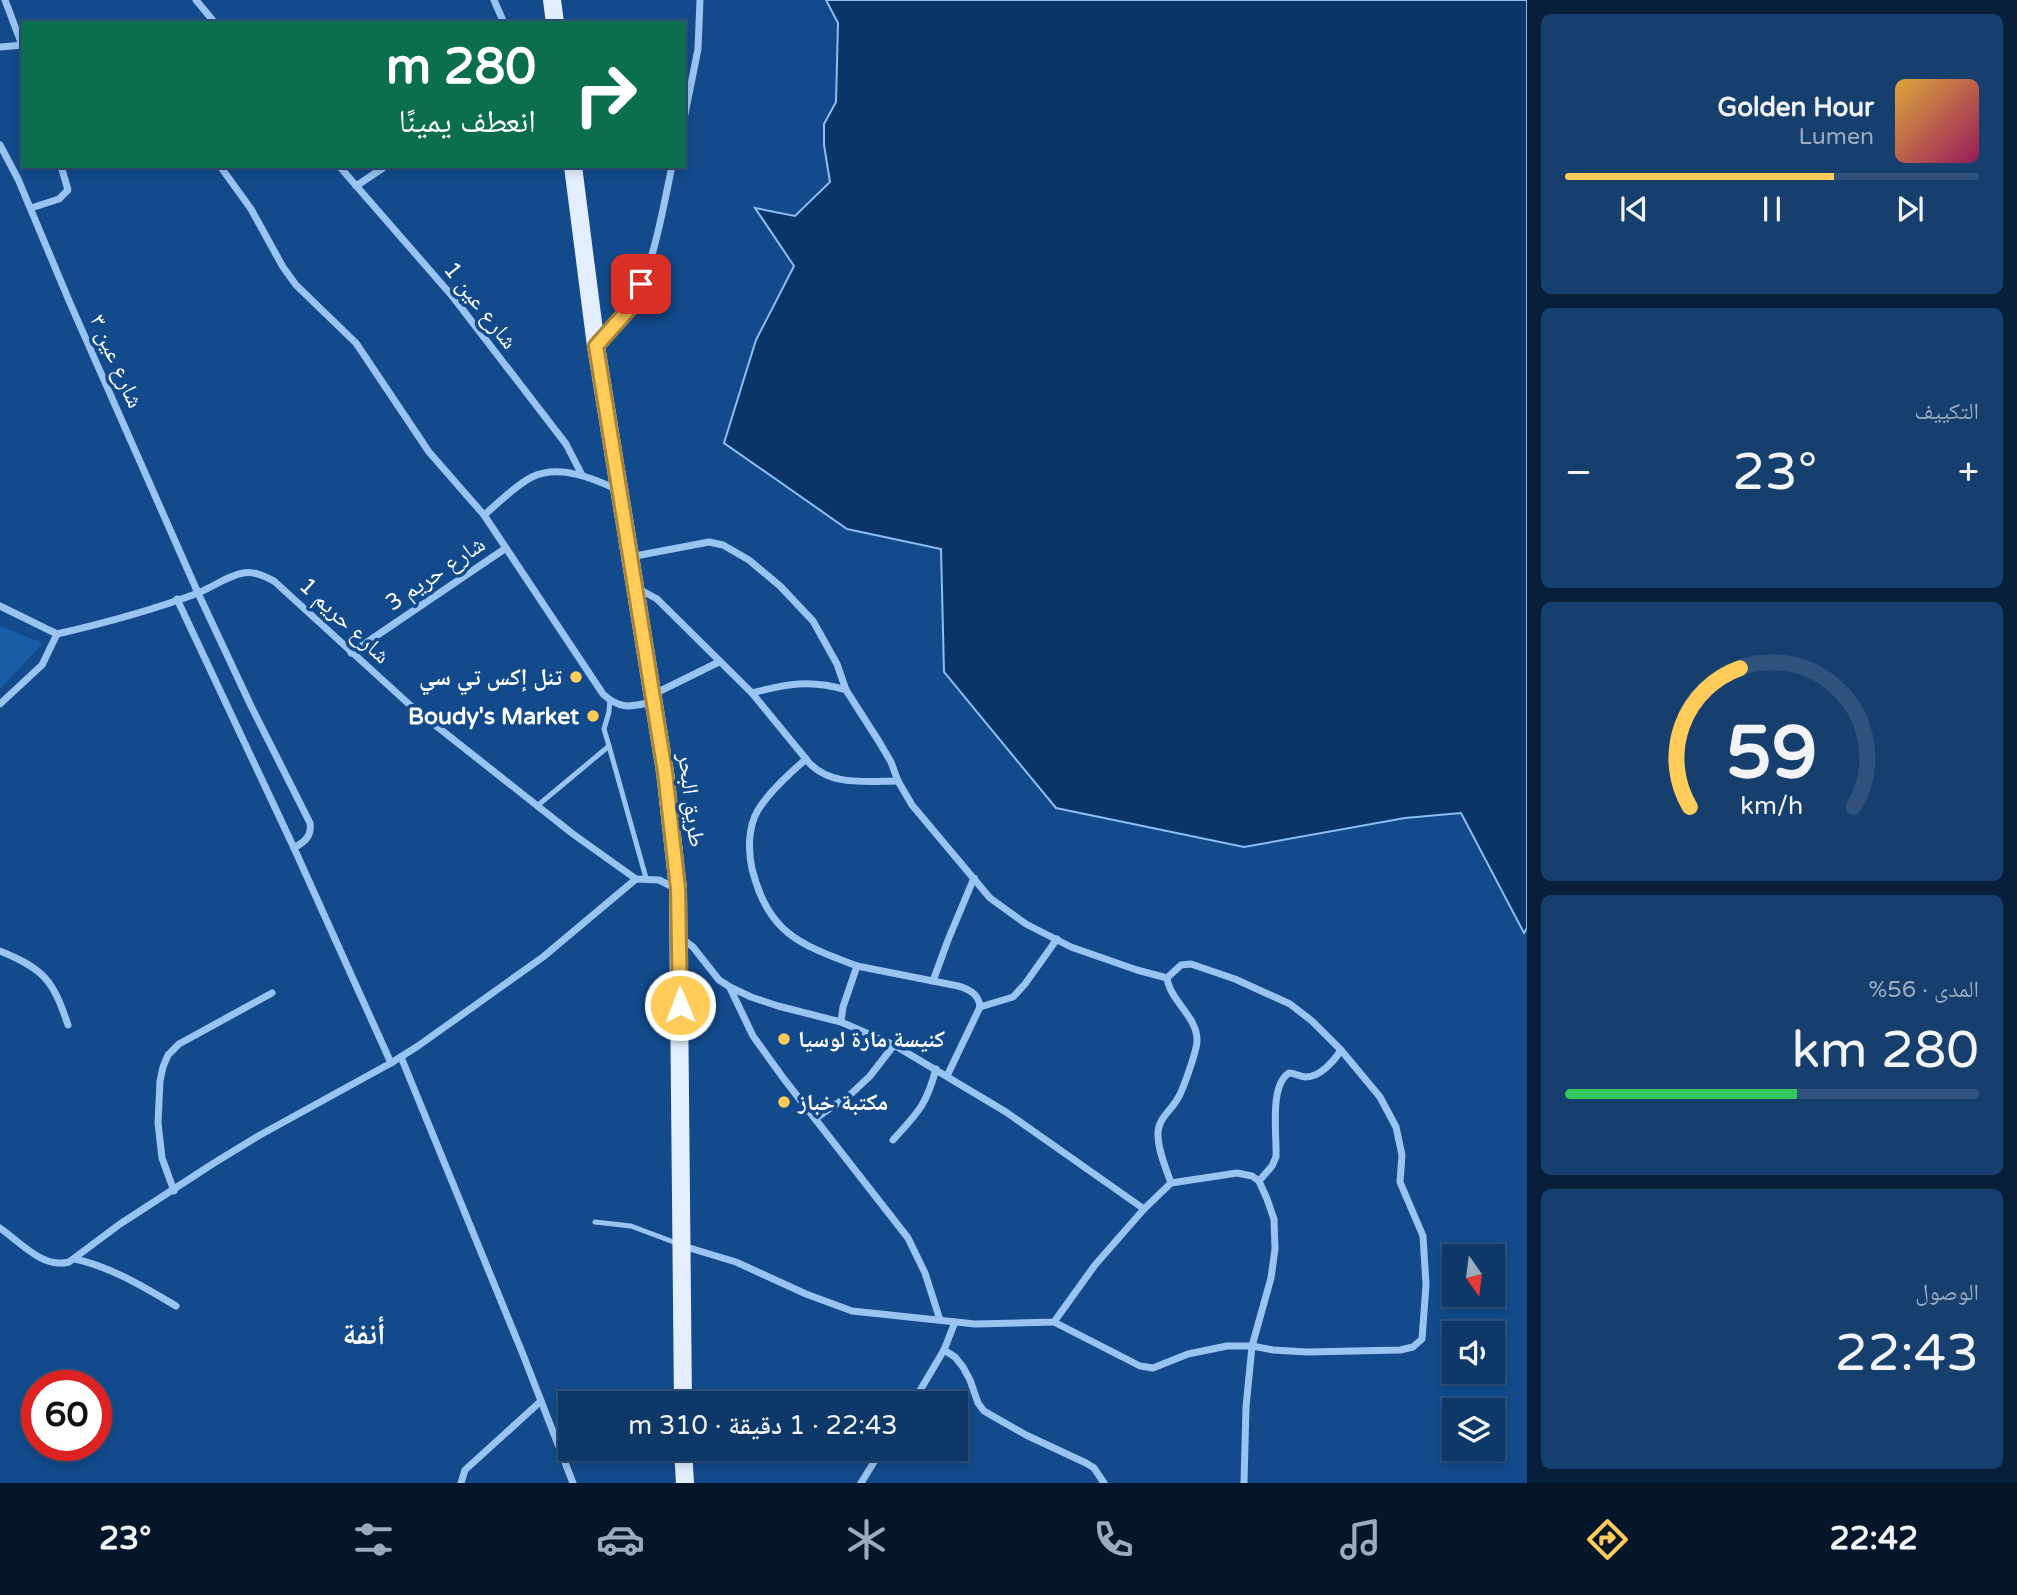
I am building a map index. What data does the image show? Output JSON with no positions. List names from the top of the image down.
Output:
{
  "streets": {
    "main road": ["طريق البحر"],
    "street": [
      "شارع عين 1",
      "شارع عين ٣",
      "شارع حريم 3",
      "شارع حريم 1"
    ]
  },
  "crossings": [
    ["شارع عين ٣", "شارع حريم 1"],
    ["شارع حريم 3", "شارع حريم 1"]
  ],
  "districts": ["أنفة"],
  "places": [
    "تنل إكس تي سي",
    "Boudy's Market",
    "كنيسة مارة لوسيا",
    "مكتبة خباز"
  ],
  "north": "bottom",
  "page": {
    "turn": ["280 m", "انعطف يمينًا"],
    "song": ["Golden Hour", "Lumen"],
    "tile": [
      "التكييف",
      ["المدى · 56%", "280 km"],
      ["الوصول", "22:43"]
    ],
    "heat": ["−", "23°", "+"],
    "limit": "60",
    "trip": "22:43 · 1 دقيقة · 310 m",
    "tabs": ["22:42", "23°"],
    "gauge": ["59", "km/h"]
  }
}
